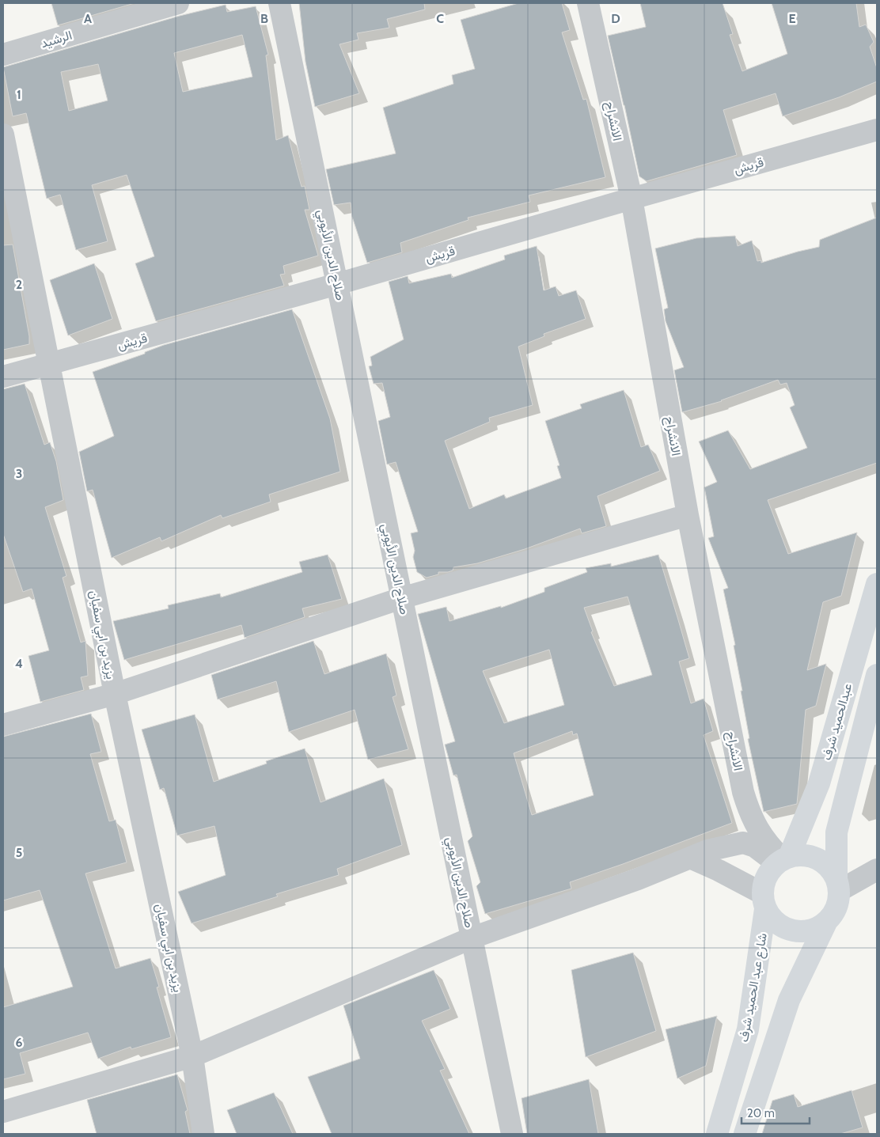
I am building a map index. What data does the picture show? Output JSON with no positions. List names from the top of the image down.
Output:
{
  "streets": {
    "main road": ["عبدالحميد شرف", "شارع عبد الحميد شرف"],
    "street": [
      "الرشيد",
      "الانشراح",
      "قريش",
      "صلاح الدين الأيوبي",
      "يزيد بن ابي سفيان"
    ]
  },
  "crossings": [
    ["الانشراح", "قريش"],
    ["الانشراح", "عبدالحميد شرف"],
    ["الانشراح", "شارع عبد الحميد شرف"],
    ["قريش", "صلاح الدين الأيوبي"],
    ["قريش", "يزيد بن ابي سفيان"],
    ["عبدالحميد شرف", "شارع عبد الحميد شرف"]
  ],
  "scale_bar": "20 m",
  "grid": {
    "columns": [
      "A",
      "B",
      "C",
      "D",
      "E"
    ],
    "rows": [
      "1",
      "2",
      "3",
      "4",
      "5",
      "6"
    ]
  }
}
